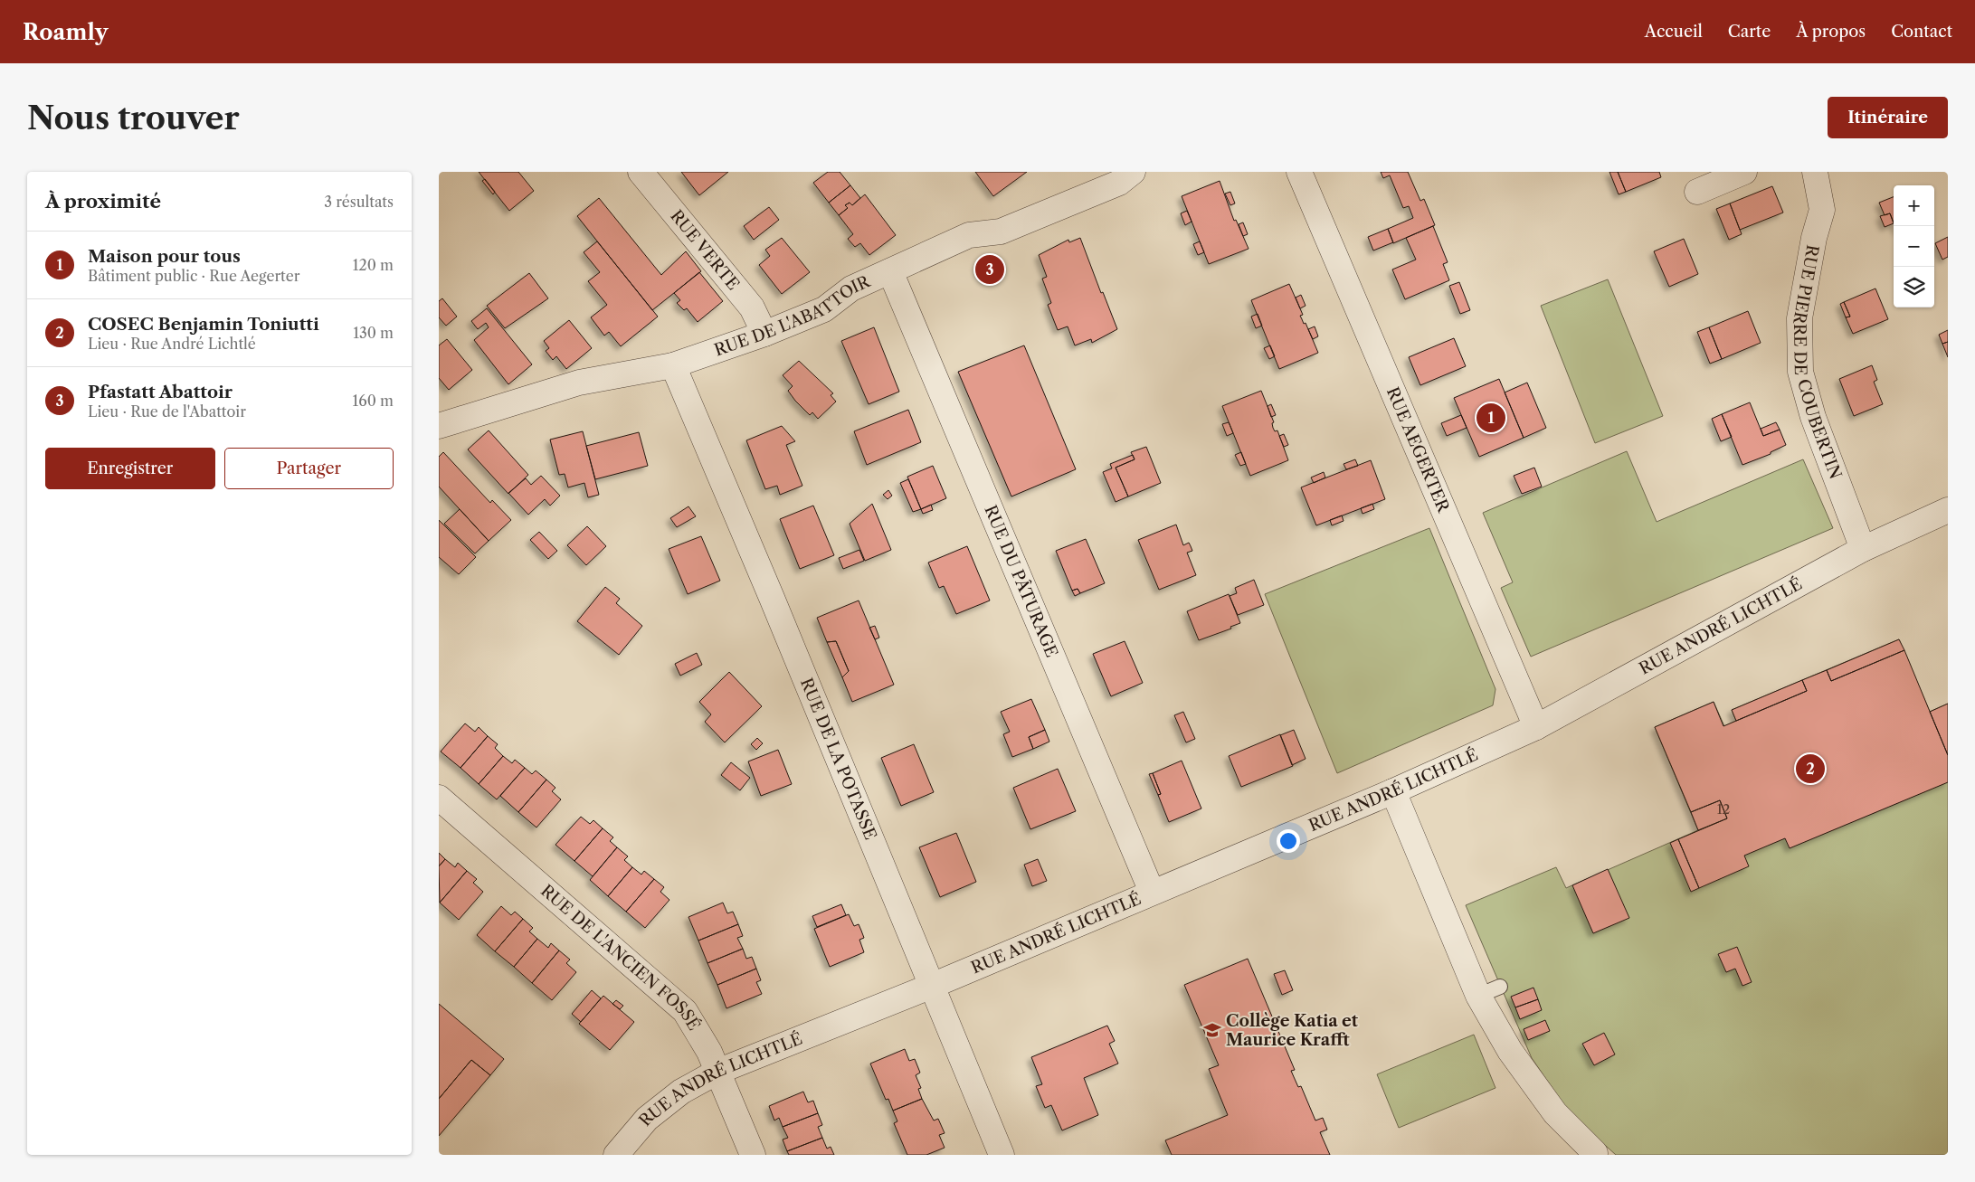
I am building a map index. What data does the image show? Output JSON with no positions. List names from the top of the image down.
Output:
{
  "streets": {
    "street": [
      "RUE VERTE",
      "RUE DE L'ABATTOIR",
      "RUE PIERRE DE COUBERTIN",
      "RUE AEGERTER",
      "RUE DU PÂTURAGE",
      "RUE ANDRÉ LICHTLÉ",
      "RUE DE LA POTASSE",
      "RUE DE L'ANCIEN FOSSÉ"
    ]
  },
  "crossings": [
    ["RUE VERTE", "RUE DE L'ABATTOIR"],
    ["RUE DE L'ABATTOIR", "RUE DU PÂTURAGE"],
    ["RUE DE L'ABATTOIR", "RUE DE LA POTASSE"],
    ["RUE PIERRE DE COUBERTIN", "RUE ANDRÉ LICHTLÉ"],
    ["RUE AEGERTER", "RUE ANDRÉ LICHTLÉ"],
    ["RUE DU PÂTURAGE", "RUE ANDRÉ LICHTLÉ"],
    ["RUE ANDRÉ LICHTLÉ", "RUE DE LA POTASSE"],
    ["RUE ANDRÉ LICHTLÉ", "RUE DE L'ANCIEN FOSSÉ"]
  ],
  "places": {
    "school or university": ["Collège Katia et Maurice Krafft"]
  },
  "house_numbers": ["12"],
  "page": {
    "header": "Roamly",
    "nav": [
      "Accueil",
      "Carte",
      "À propos",
      "Contact"
    ],
    "buttons": [
      "Itinéraire",
      ["Enregistrer", "Partager"]
    ],
    "title": "Nous trouver",
    "heading": ["À proximité", "3 résultats"],
    "map_buttons": ["+", "−"],
    "list": [
      {
        "mark": "1",
        "name": "Maison pour tous",
        "note": "Bâtiment public · Rue Aegerter",
        "value": "120 m"
      },
      {
        "mark": "2",
        "name": "COSEC Benjamin Toniutti",
        "note": "Lieu · Rue André Lichtlé",
        "value": "130 m"
      },
      {
        "mark": "3",
        "name": "Pfastatt Abattoir",
        "note": "Lieu · Rue de l'Abattoir",
        "value": "160 m"
      }
    ],
    "pins": ["3", "1", "2"]
  }
}
